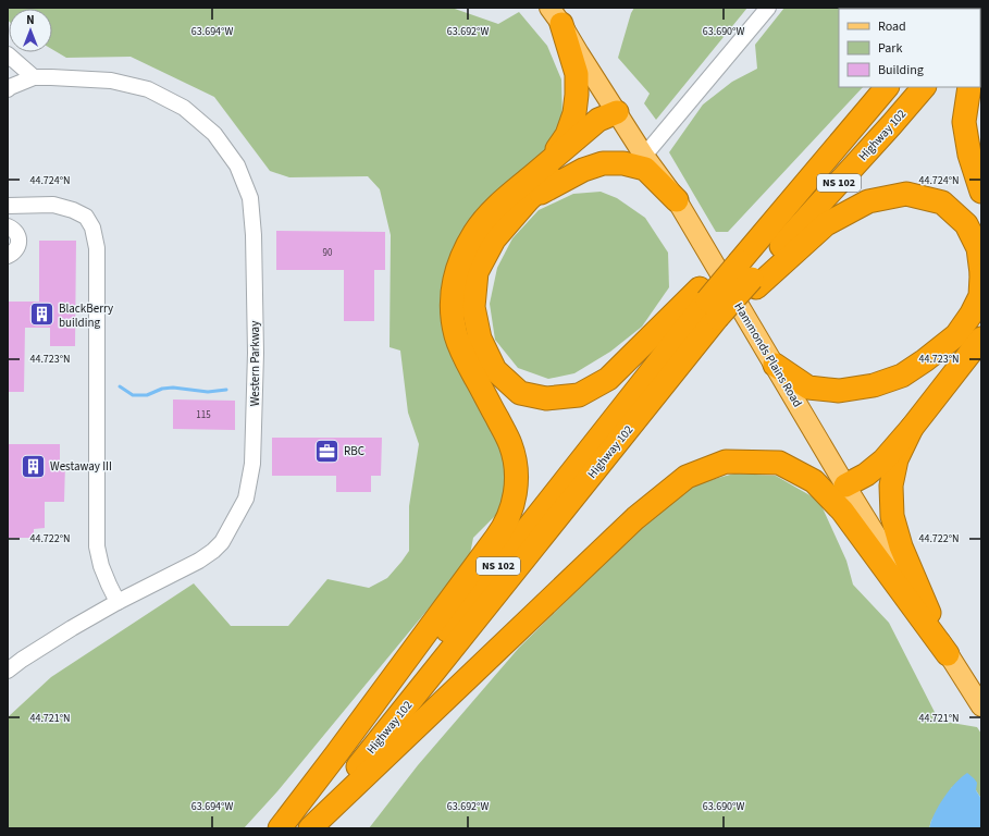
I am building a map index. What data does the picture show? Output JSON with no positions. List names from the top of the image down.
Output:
{
  "streets": {
    "highway": ["Highway 102", "NS 102"],
    "main road": ["Hammonds Plains Road"],
    "street": ["Western Parkway"]
  },
  "places": {
    "building": ["BlackBerry building", "Westaway III"],
    "office": ["RBC"]
  },
  "house_numbers": ["90", "115"],
  "legend": ["Road", "Park", "Building"],
  "north": "top",
  "coordinates": [
    "63.694°W",
    "63.692°W",
    "63.690°W",
    "44.724°N",
    "44.723°N",
    "44.722°N",
    "44.721°N"
  ]
}
